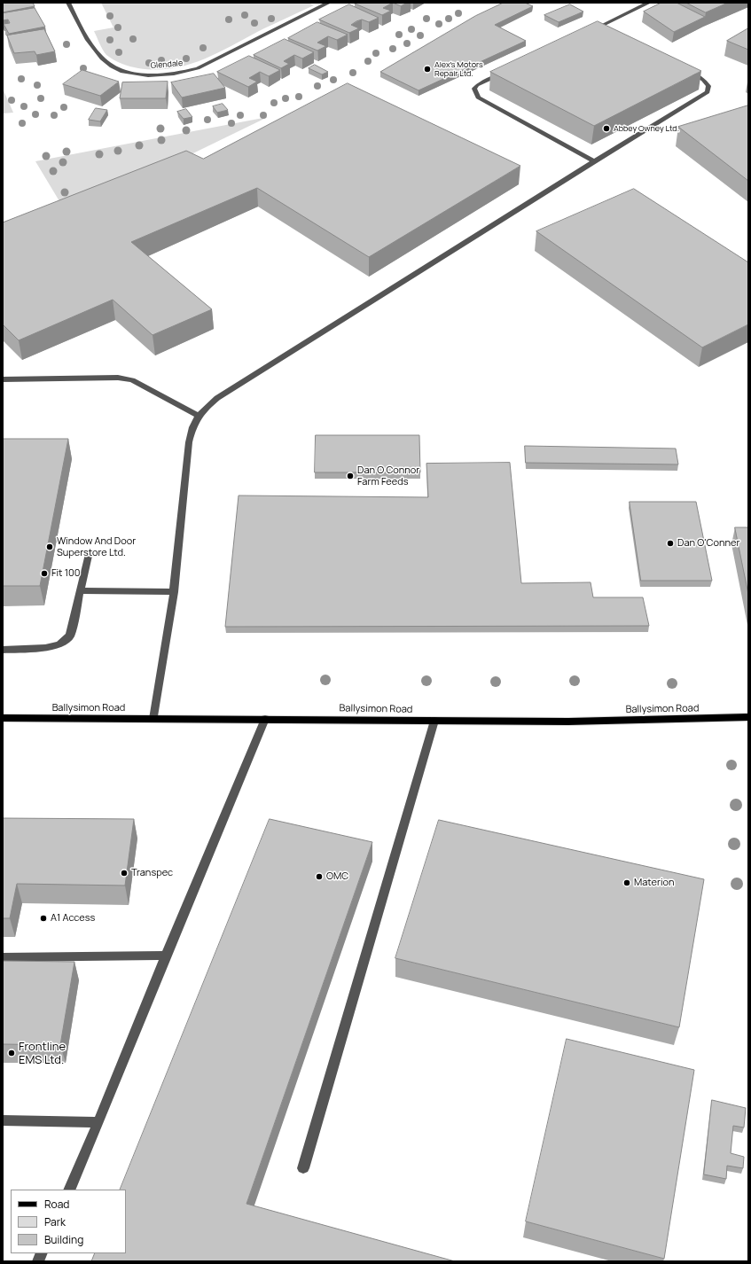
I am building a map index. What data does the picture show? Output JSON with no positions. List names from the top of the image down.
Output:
{
  "streets": {
    "main road": ["Ballysimon Road"],
    "street": ["Glendale"]
  },
  "places": [
    "Alex's Motors Repair Ltd.",
    "Abbey Owney Ltd.",
    "Dan O Connor Farm Feeds",
    "Dan O'Conner",
    "Window And Door Superstore Ltd.",
    "Fit 100",
    "Transpec",
    "OMC",
    "Materion",
    "A1 Access",
    "Frontline EMS Ltd."
  ],
  "legend": ["Road", "Park", "Building"]
}
